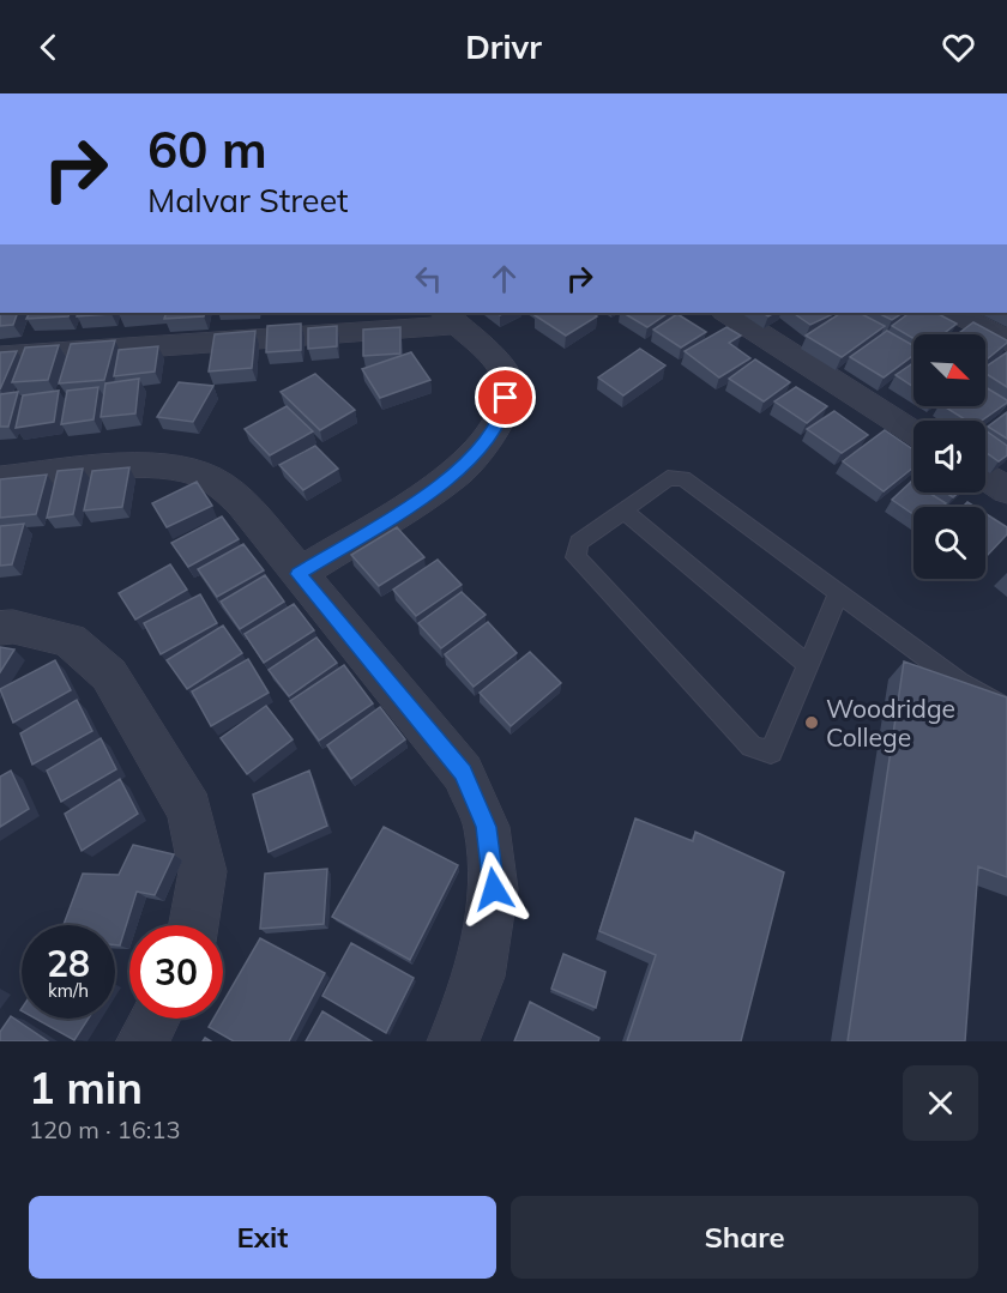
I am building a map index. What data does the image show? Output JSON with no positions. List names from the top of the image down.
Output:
{
  "places": ["Woodridge College"],
  "north": "bottom right",
  "page": {
    "header": "Drivr",
    "turn": ["60 m", "Malvar Street"],
    "speed": "28 km/h",
    "limit": "30",
    "heading": ["1 min", "120 m · 16:13"],
    "buttons": ["Exit", "Share"]
  }
}
